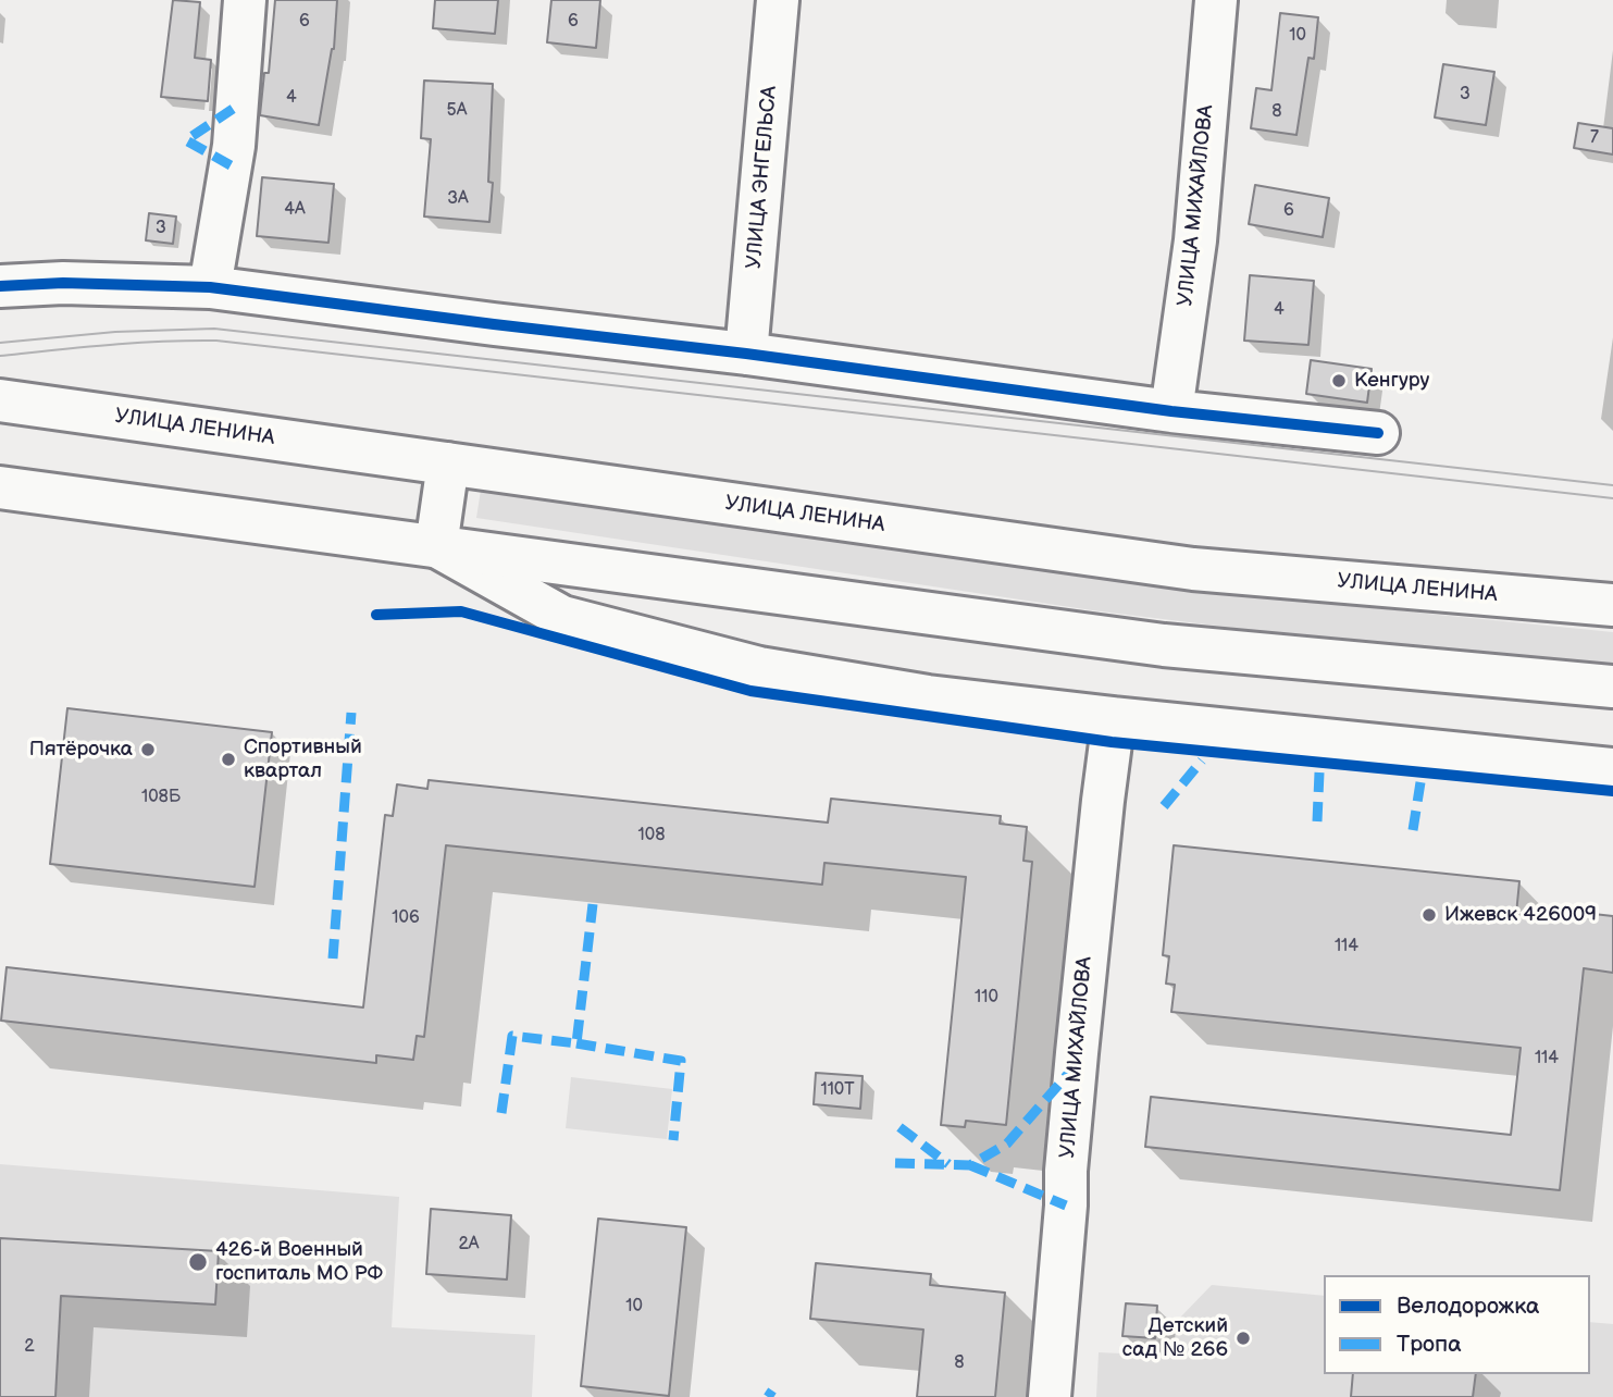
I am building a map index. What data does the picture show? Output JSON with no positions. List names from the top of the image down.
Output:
{
  "streets": {
    "street": ["УЛИЦА ЭНГЕЛЬСА", "УЛИЦА МИХАЙЛОВА", "УЛИЦА ЛЕНИНА"]
  },
  "places": [
    "Кенгуру",
    "Пятёрочка",
    "Спортивный квартал",
    "Ижевск 426009",
    "426-й Военный госпиталь МО РФ",
    "Детский сад № 266"
  ],
  "house_numbers": [
    "6",
    "6",
    "10",
    "3",
    "4",
    "5А",
    "8",
    "7",
    "3А",
    "4А",
    "6",
    "3",
    "4",
    "108Б",
    "108",
    "106",
    "114",
    "110",
    "114",
    "110Т",
    "2А",
    "10",
    "2",
    "8"
  ],
  "legend": ["Велодорожка", "Тропа"]
}
